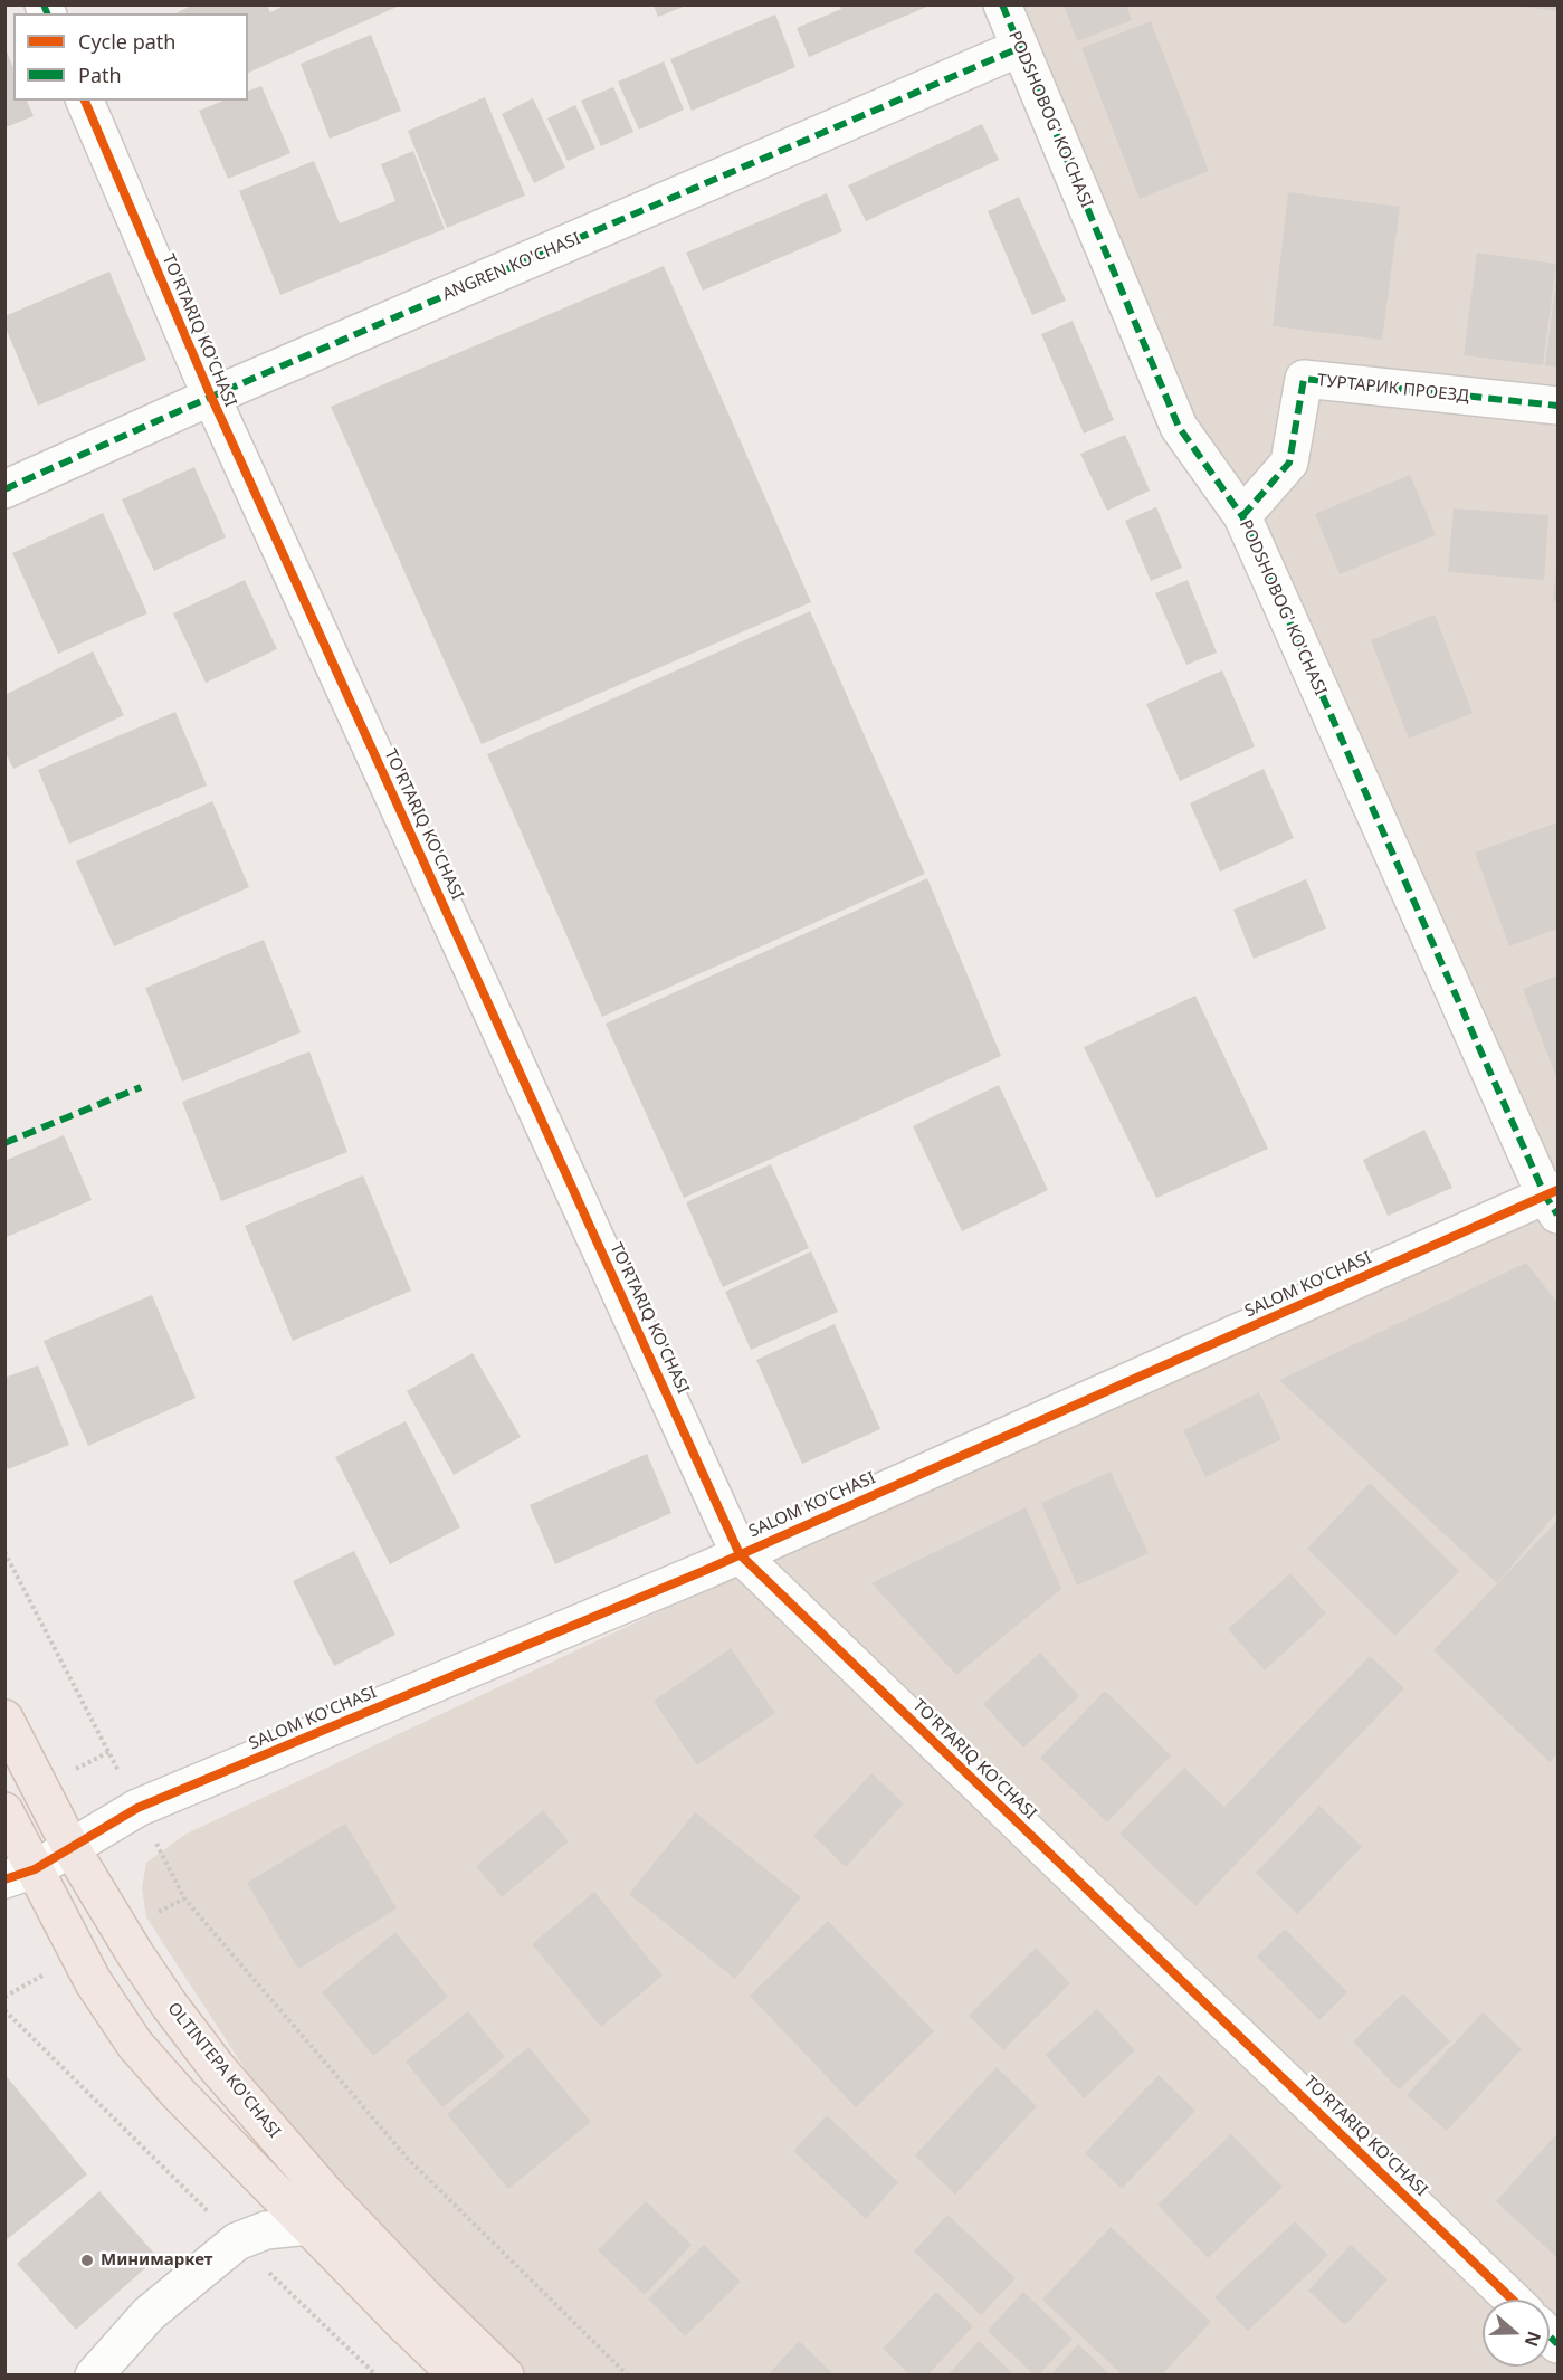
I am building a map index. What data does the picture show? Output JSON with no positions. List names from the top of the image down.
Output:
{
  "streets": {
    "main road": ["OLTINTEPA KO'CHASI"],
    "street": [
      "PODSHOBOG' KO'CHASI",
      "ANGREN KO'CHASI",
      "TO'RTARIQ KO'CHASI",
      "ТУРТАРИК ПРОЕЗД",
      "SALOM KO'CHASI"
    ]
  },
  "crossings": [
    ["PODSHOBOG' KO'CHASI", "ANGREN KO'CHASI"],
    ["PODSHOBOG' KO'CHASI", "ТУРТАРИК ПРОЕЗД"],
    ["PODSHOBOG' KO'CHASI", "SALOM KO'CHASI"],
    ["ANGREN KO'CHASI", "TO'RTARIQ KO'CHASI"],
    ["TO'RTARIQ KO'CHASI", "SALOM KO'CHASI"],
    ["SALOM KO'CHASI", "OLTINTEPA KO'CHASI"]
  ],
  "places": ["Минимаркет"],
  "legend": ["Cycle path", "Path"],
  "north": "right"
}
